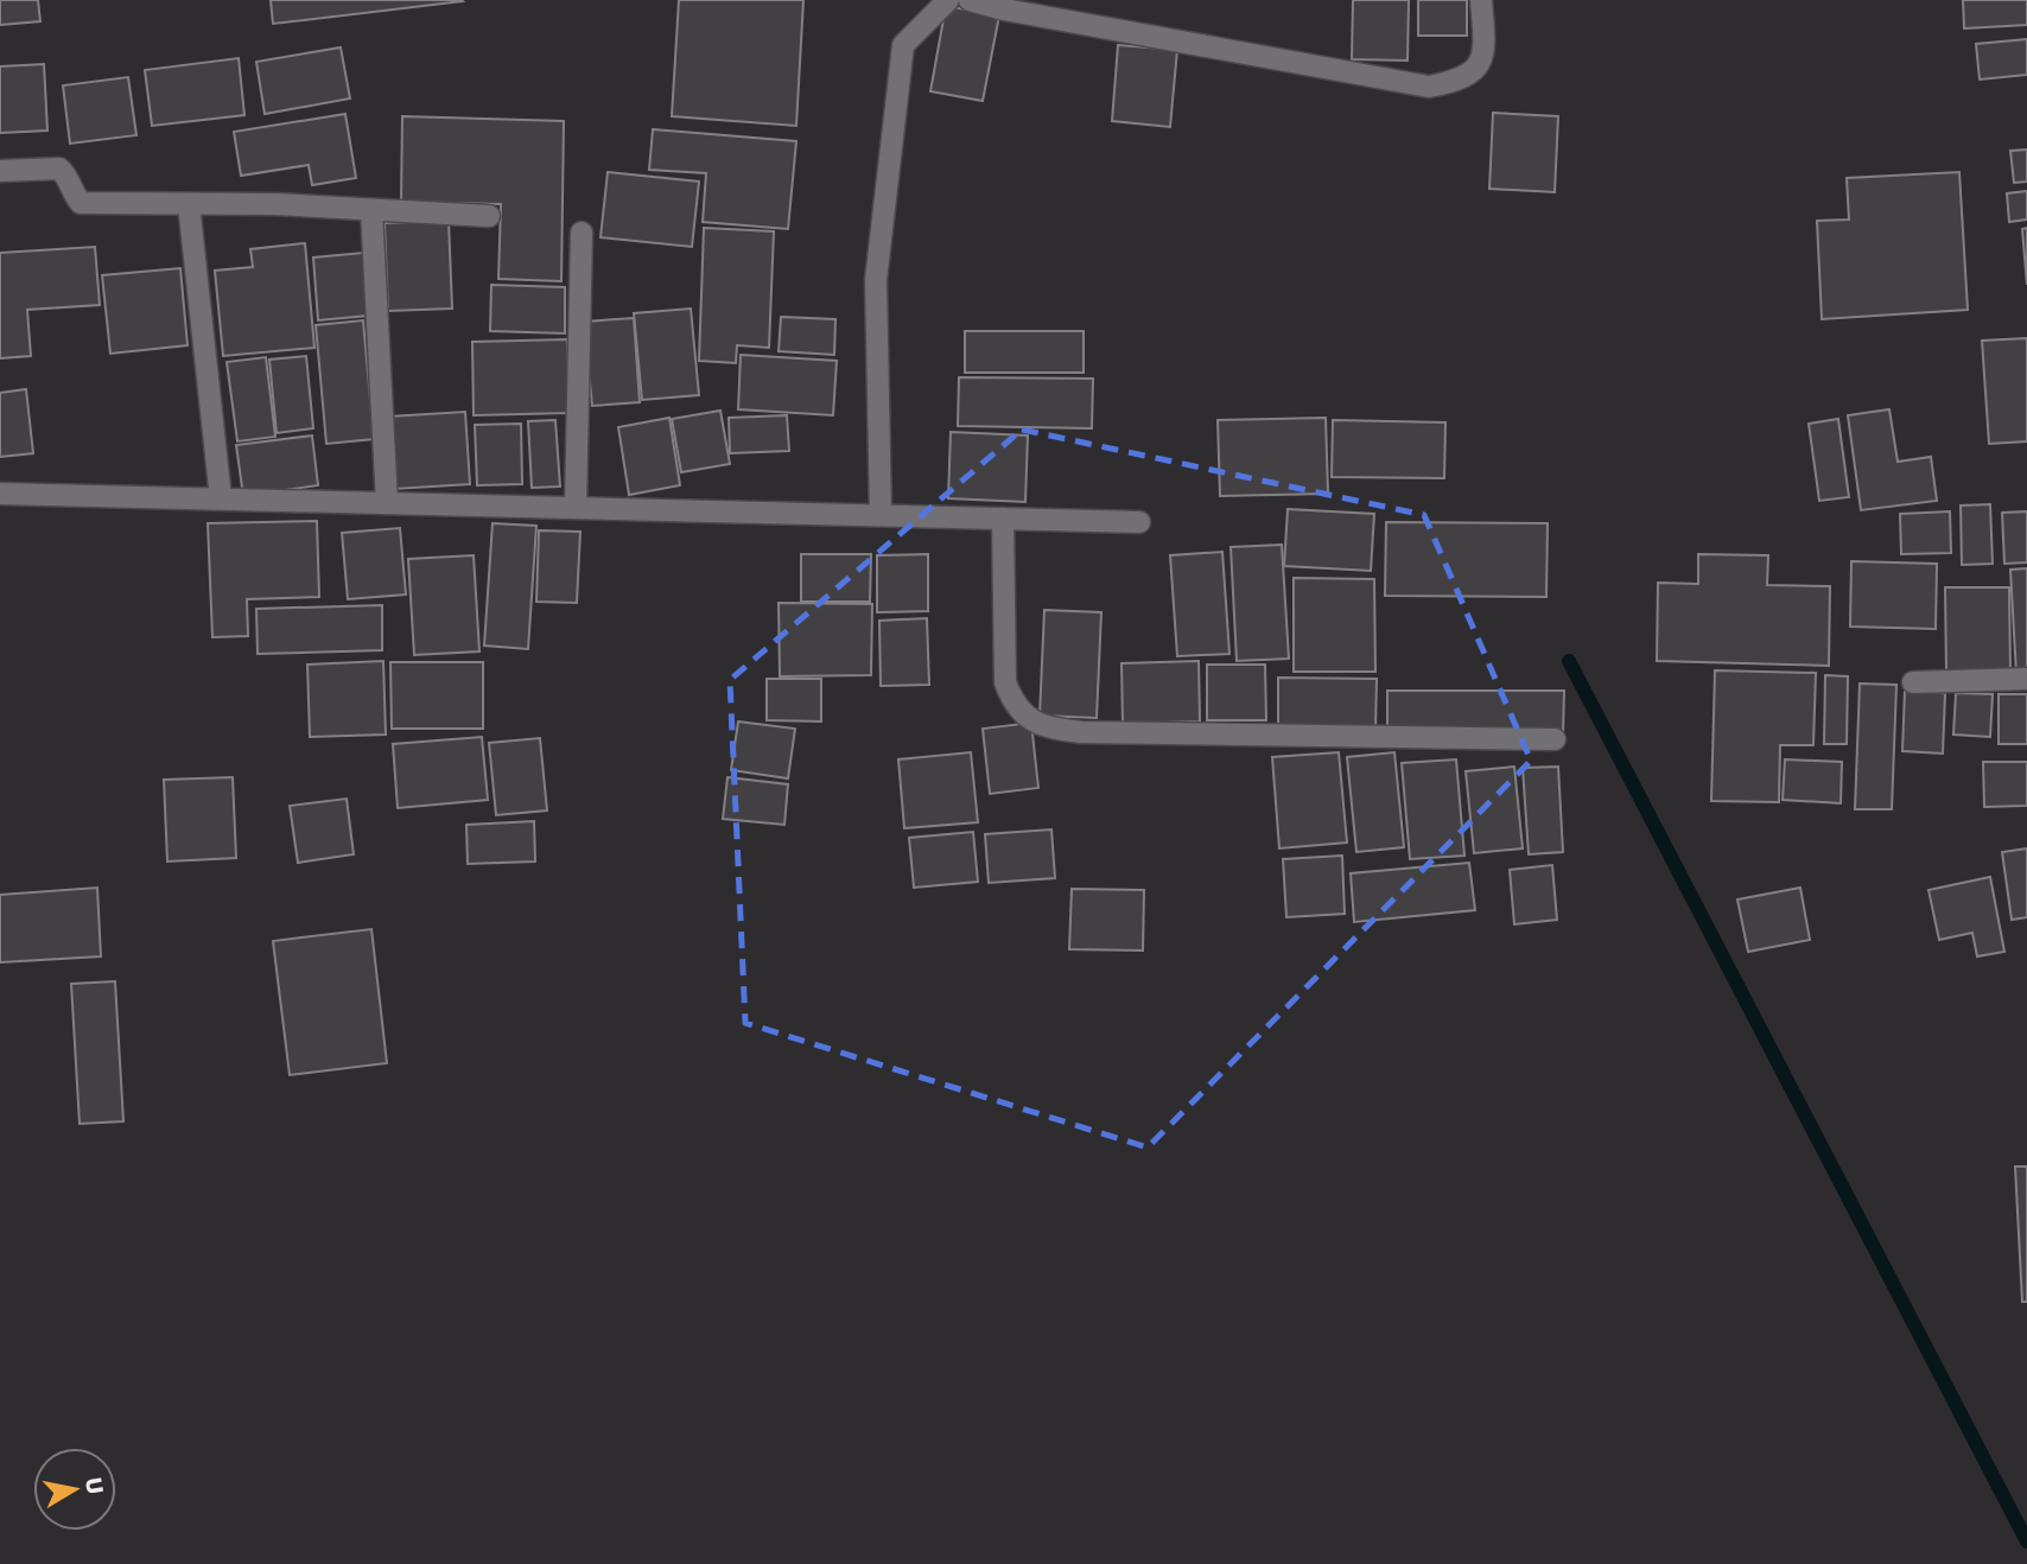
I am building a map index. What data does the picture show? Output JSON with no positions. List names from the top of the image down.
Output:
{
  "north": "right"
}
